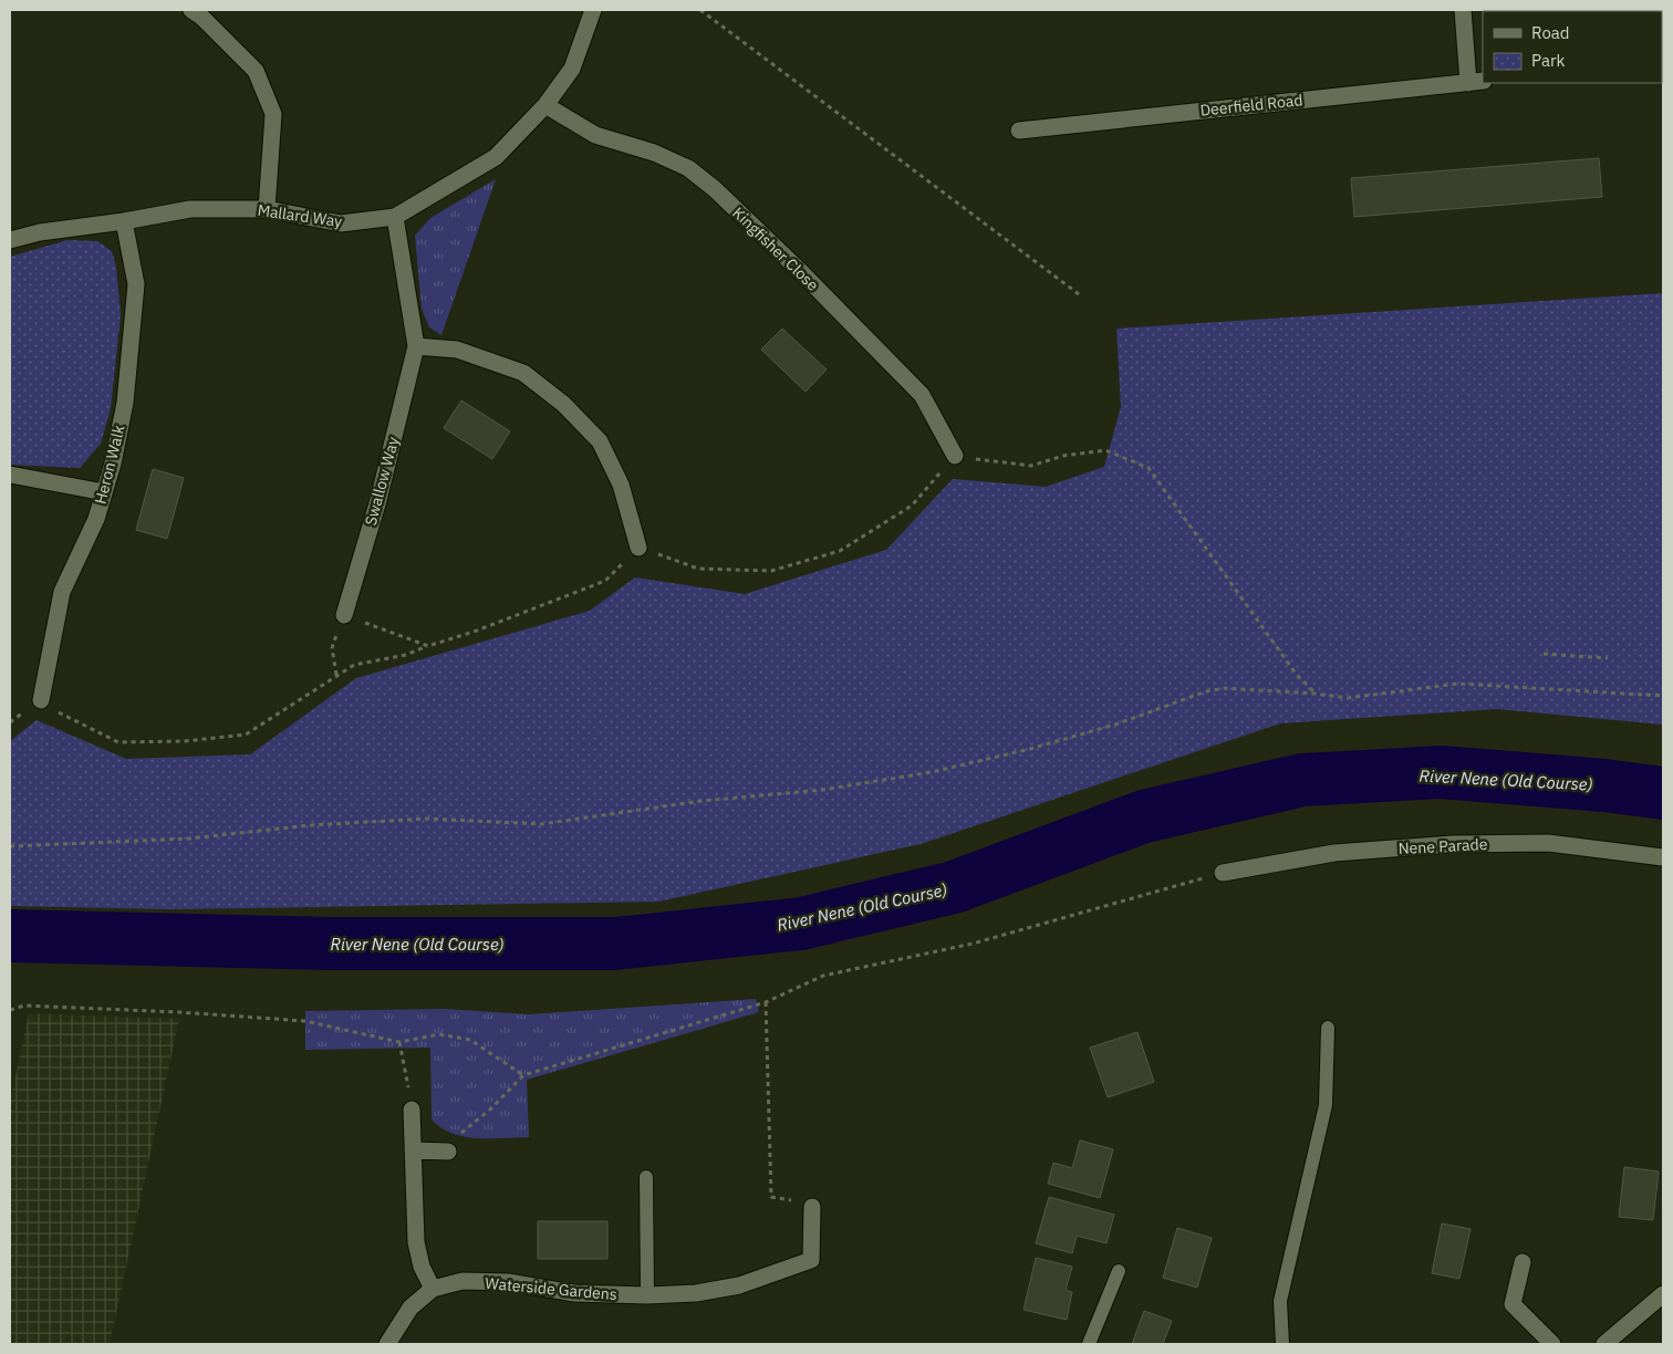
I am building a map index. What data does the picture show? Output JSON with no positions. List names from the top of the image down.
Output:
{
  "streets": {
    "street": [
      "Deerfield Road",
      "Mallard Way",
      "Kingfisher Close",
      "Heron Walk",
      "Swallow Way",
      "Nene Parade",
      "Waterside Gardens"
    ]
  },
  "crossings": [
    ["Mallard Way", "Kingfisher Close"],
    ["Mallard Way", "Heron Walk"],
    ["Mallard Way", "Swallow Way"]
  ],
  "water": ["River Nene (Old Course)"],
  "legend": ["Road", "Park"]
}
